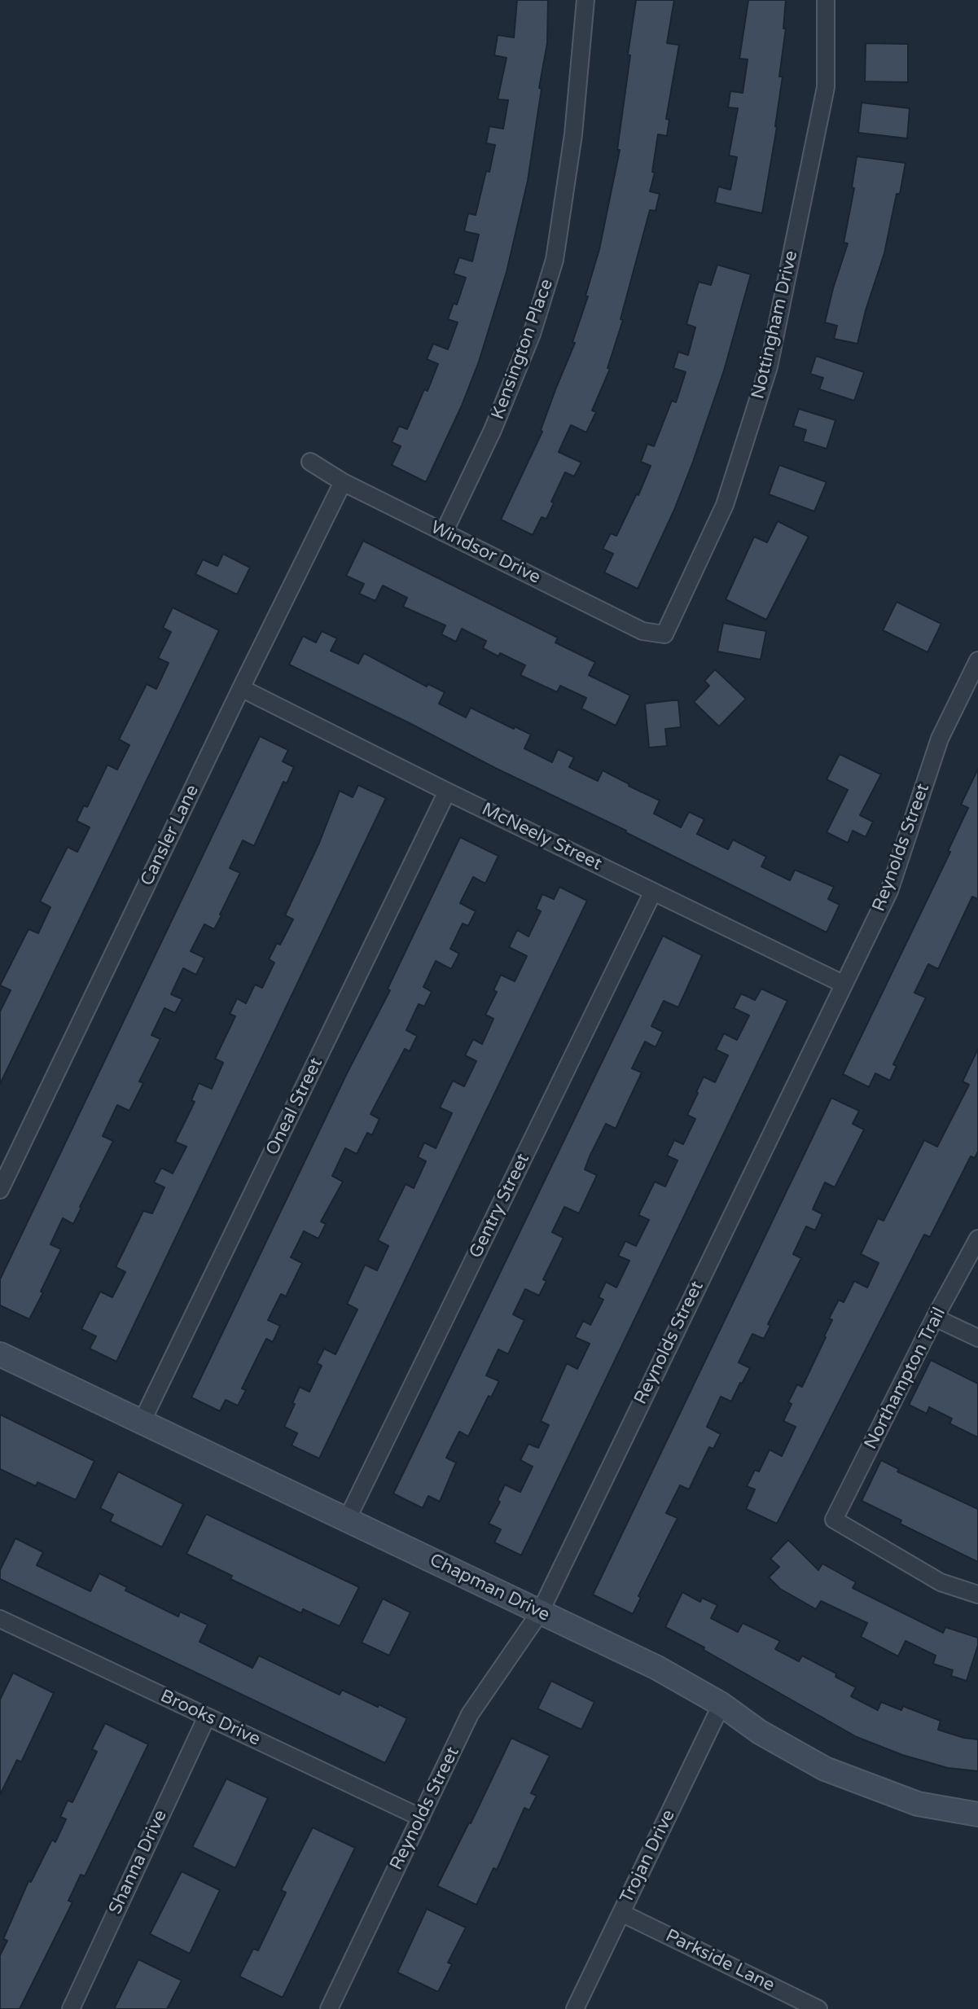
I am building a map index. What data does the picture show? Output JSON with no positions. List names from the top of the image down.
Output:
{
  "streets": {
    "street": [
      "Nottingham Drive",
      "Kensington Place",
      "Windsor Drive",
      "Cansler Lane",
      "McNeely Street",
      "Reynolds Street",
      "Oneal Street",
      "Gentry Street",
      "Northampton Trail",
      "Chapman Drive",
      "Brooks Drive",
      "Trojan Drive",
      "Shanna Drive",
      "Parkside Lane"
    ]
  },
  "crossings": [
    ["Nottingham Drive", "Windsor Drive"],
    ["Kensington Place", "Windsor Drive"],
    ["Windsor Drive", "Cansler Lane"],
    ["Cansler Lane", "McNeely Street"],
    ["McNeely Street", "Reynolds Street"],
    ["McNeely Street", "Oneal Street"],
    ["McNeely Street", "Gentry Street"],
    ["Reynolds Street", "Chapman Drive"],
    ["Reynolds Street", "Brooks Drive"],
    ["Oneal Street", "Chapman Drive"],
    ["Gentry Street", "Chapman Drive"],
    ["Chapman Drive", "Trojan Drive"],
    ["Brooks Drive", "Shanna Drive"],
    ["Trojan Drive", "Parkside Lane"]
  ]
}
